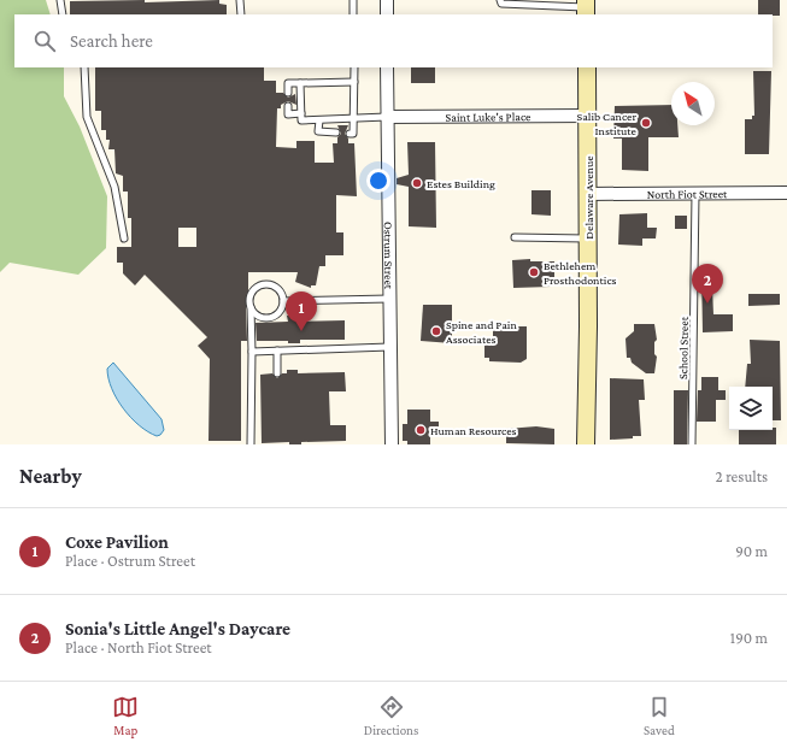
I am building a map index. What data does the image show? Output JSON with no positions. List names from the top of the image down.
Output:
{
  "streets": {
    "main road": ["Delaware Avenue"],
    "street": ["Saint Luke's Place", "North Fiot Street", "Ostrum Street"],
    "lane": ["School Street"]
  },
  "crossings": [
    ["Saint Luke's Place", "Delaware Avenue"],
    ["Saint Luke's Place", "Ostrum Street"],
    ["North Fiot Street", "Delaware Avenue"],
    ["North Fiot Street", "School Street"]
  ],
  "places": [
    "Salib Cancer Institute",
    "Estes Building",
    "Bethlehem Prosthodontics",
    "Spine and Pain Associates",
    "Human Resources"
  ],
  "north": "top left",
  "page": {
    "search": "Search here",
    "pins": ["2", "1"],
    "heading": ["Nearby", "2 results"],
    "list": [
      {
        "mark": "1",
        "name": "Coxe Pavilion",
        "note": "Place · Ostrum Street",
        "value": "90 m"
      },
      {
        "mark": "2",
        "name": "Sonia's Little Angel's Daycare",
        "note": "Place · North Fiot Street",
        "value": "190 m"
      }
    ],
    "nav": ["Map", "Directions", "Saved"]
  }
}
